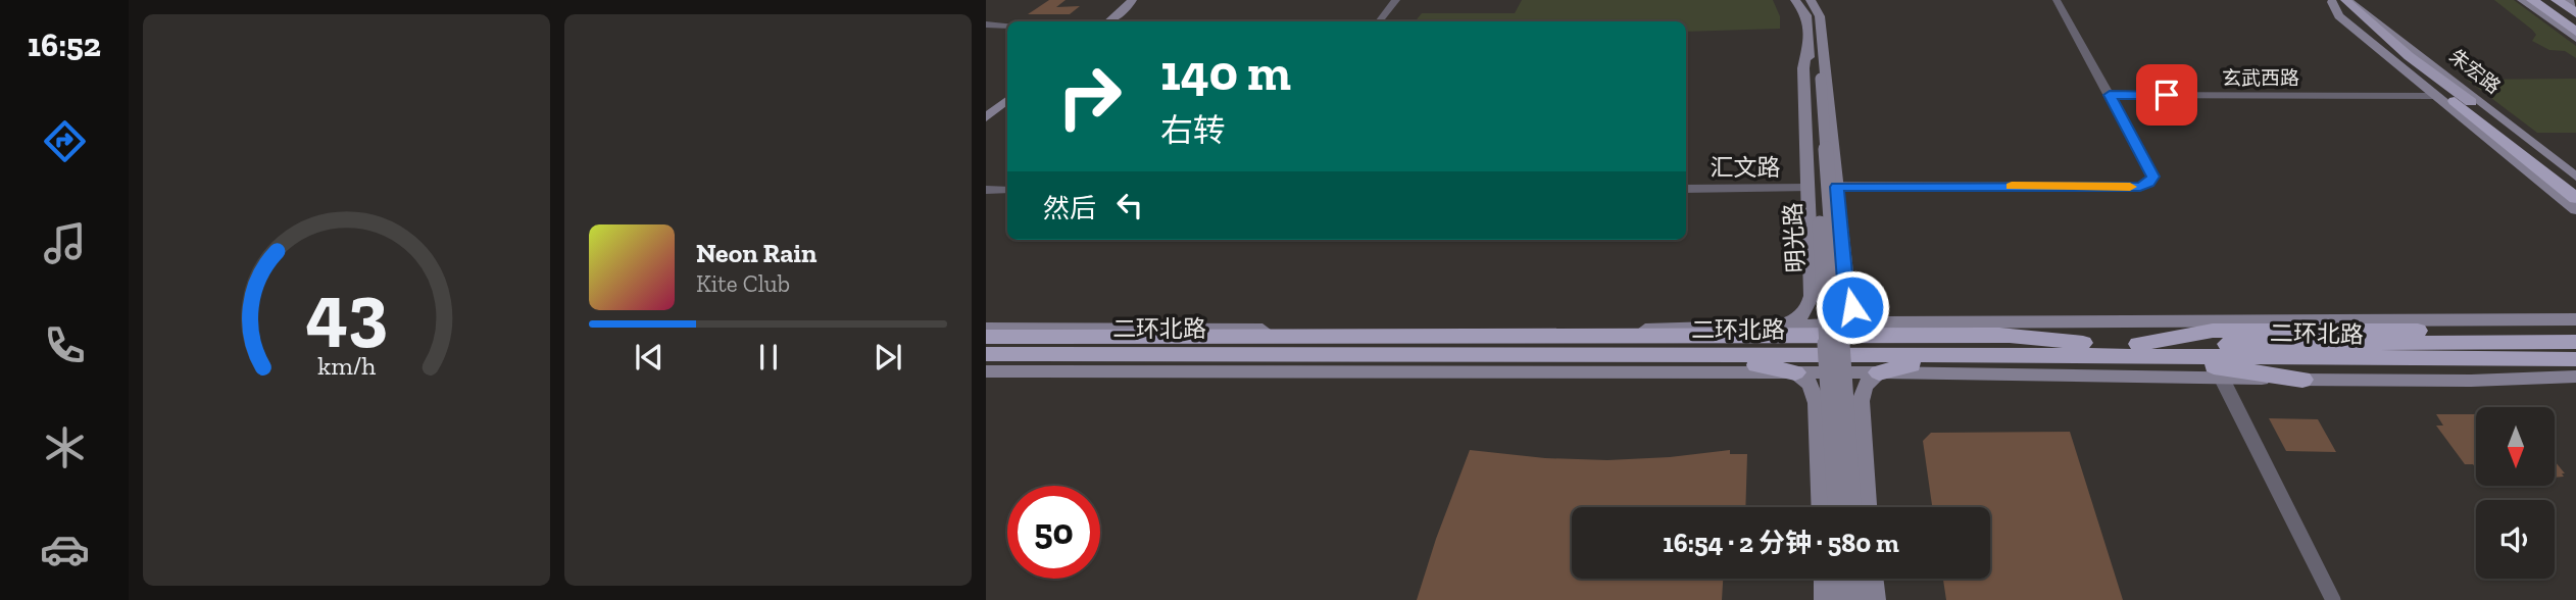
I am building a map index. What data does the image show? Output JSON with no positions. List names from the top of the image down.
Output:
{
  "streets": {
    "highway": ["二环北路"],
    "main road": ["朱宏路", "明光路"],
    "street": ["玄武西路", "汇文路"]
  },
  "north": "bottom",
  "page": {
    "tabs": "16:52",
    "turn": ["140 m", "右转"],
    "then": "然后",
    "song": ["Neon Rain", "Kite Club"],
    "limit": "50",
    "trip": "16:54 · 2 分钟 · 580 m",
    "gauge": ["43", "km/h"]
  }
}
